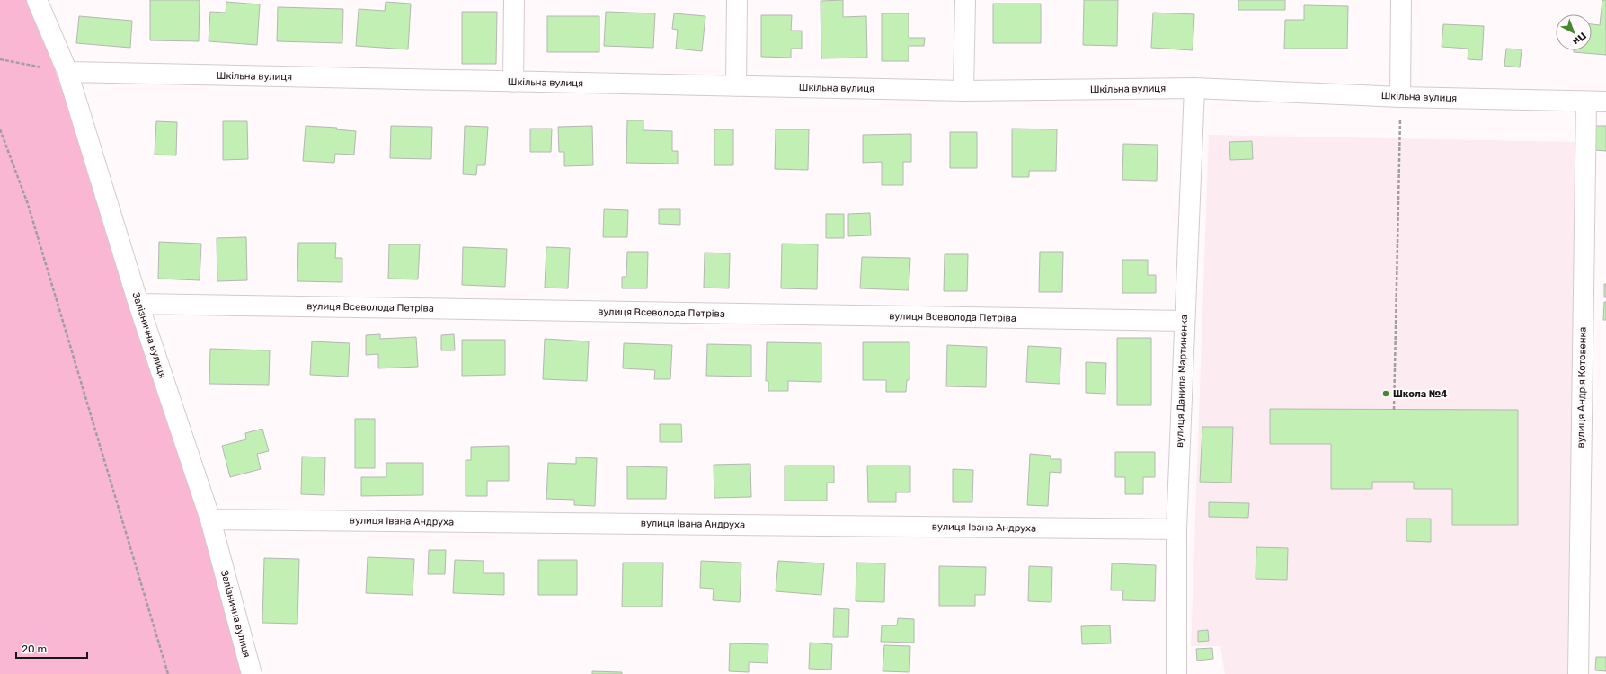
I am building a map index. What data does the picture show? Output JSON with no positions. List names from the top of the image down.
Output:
{
  "streets": {
    "street": [
      "Шкільна вулиця",
      "вулиця Всеволода Петріва",
      "Залізнична вулиця",
      "вулиця Данила Мартиненка",
      "вулиця Андрія Котовенка",
      "вулиця Івана Андруха"
    ]
  },
  "crossings": [
    ["Шкільна вулиця", "Залізнична вулиця"],
    ["Шкільна вулиця", "вулиця Данила Мартиненка"],
    ["Шкільна вулиця", "вулиця Андрія Котовенка"],
    ["вулиця Всеволода Петріва", "Залізнична вулиця"],
    ["вулиця Всеволода Петріва", "вулиця Данила Мартиненка"],
    ["Залізнична вулиця", "вулиця Івана Андруха"],
    ["вулиця Данила Мартиненка", "вулиця Івана Андруха"]
  ],
  "places": ["Школа №4"],
  "scale_bar": "20 m",
  "north": "bottom right"
}
